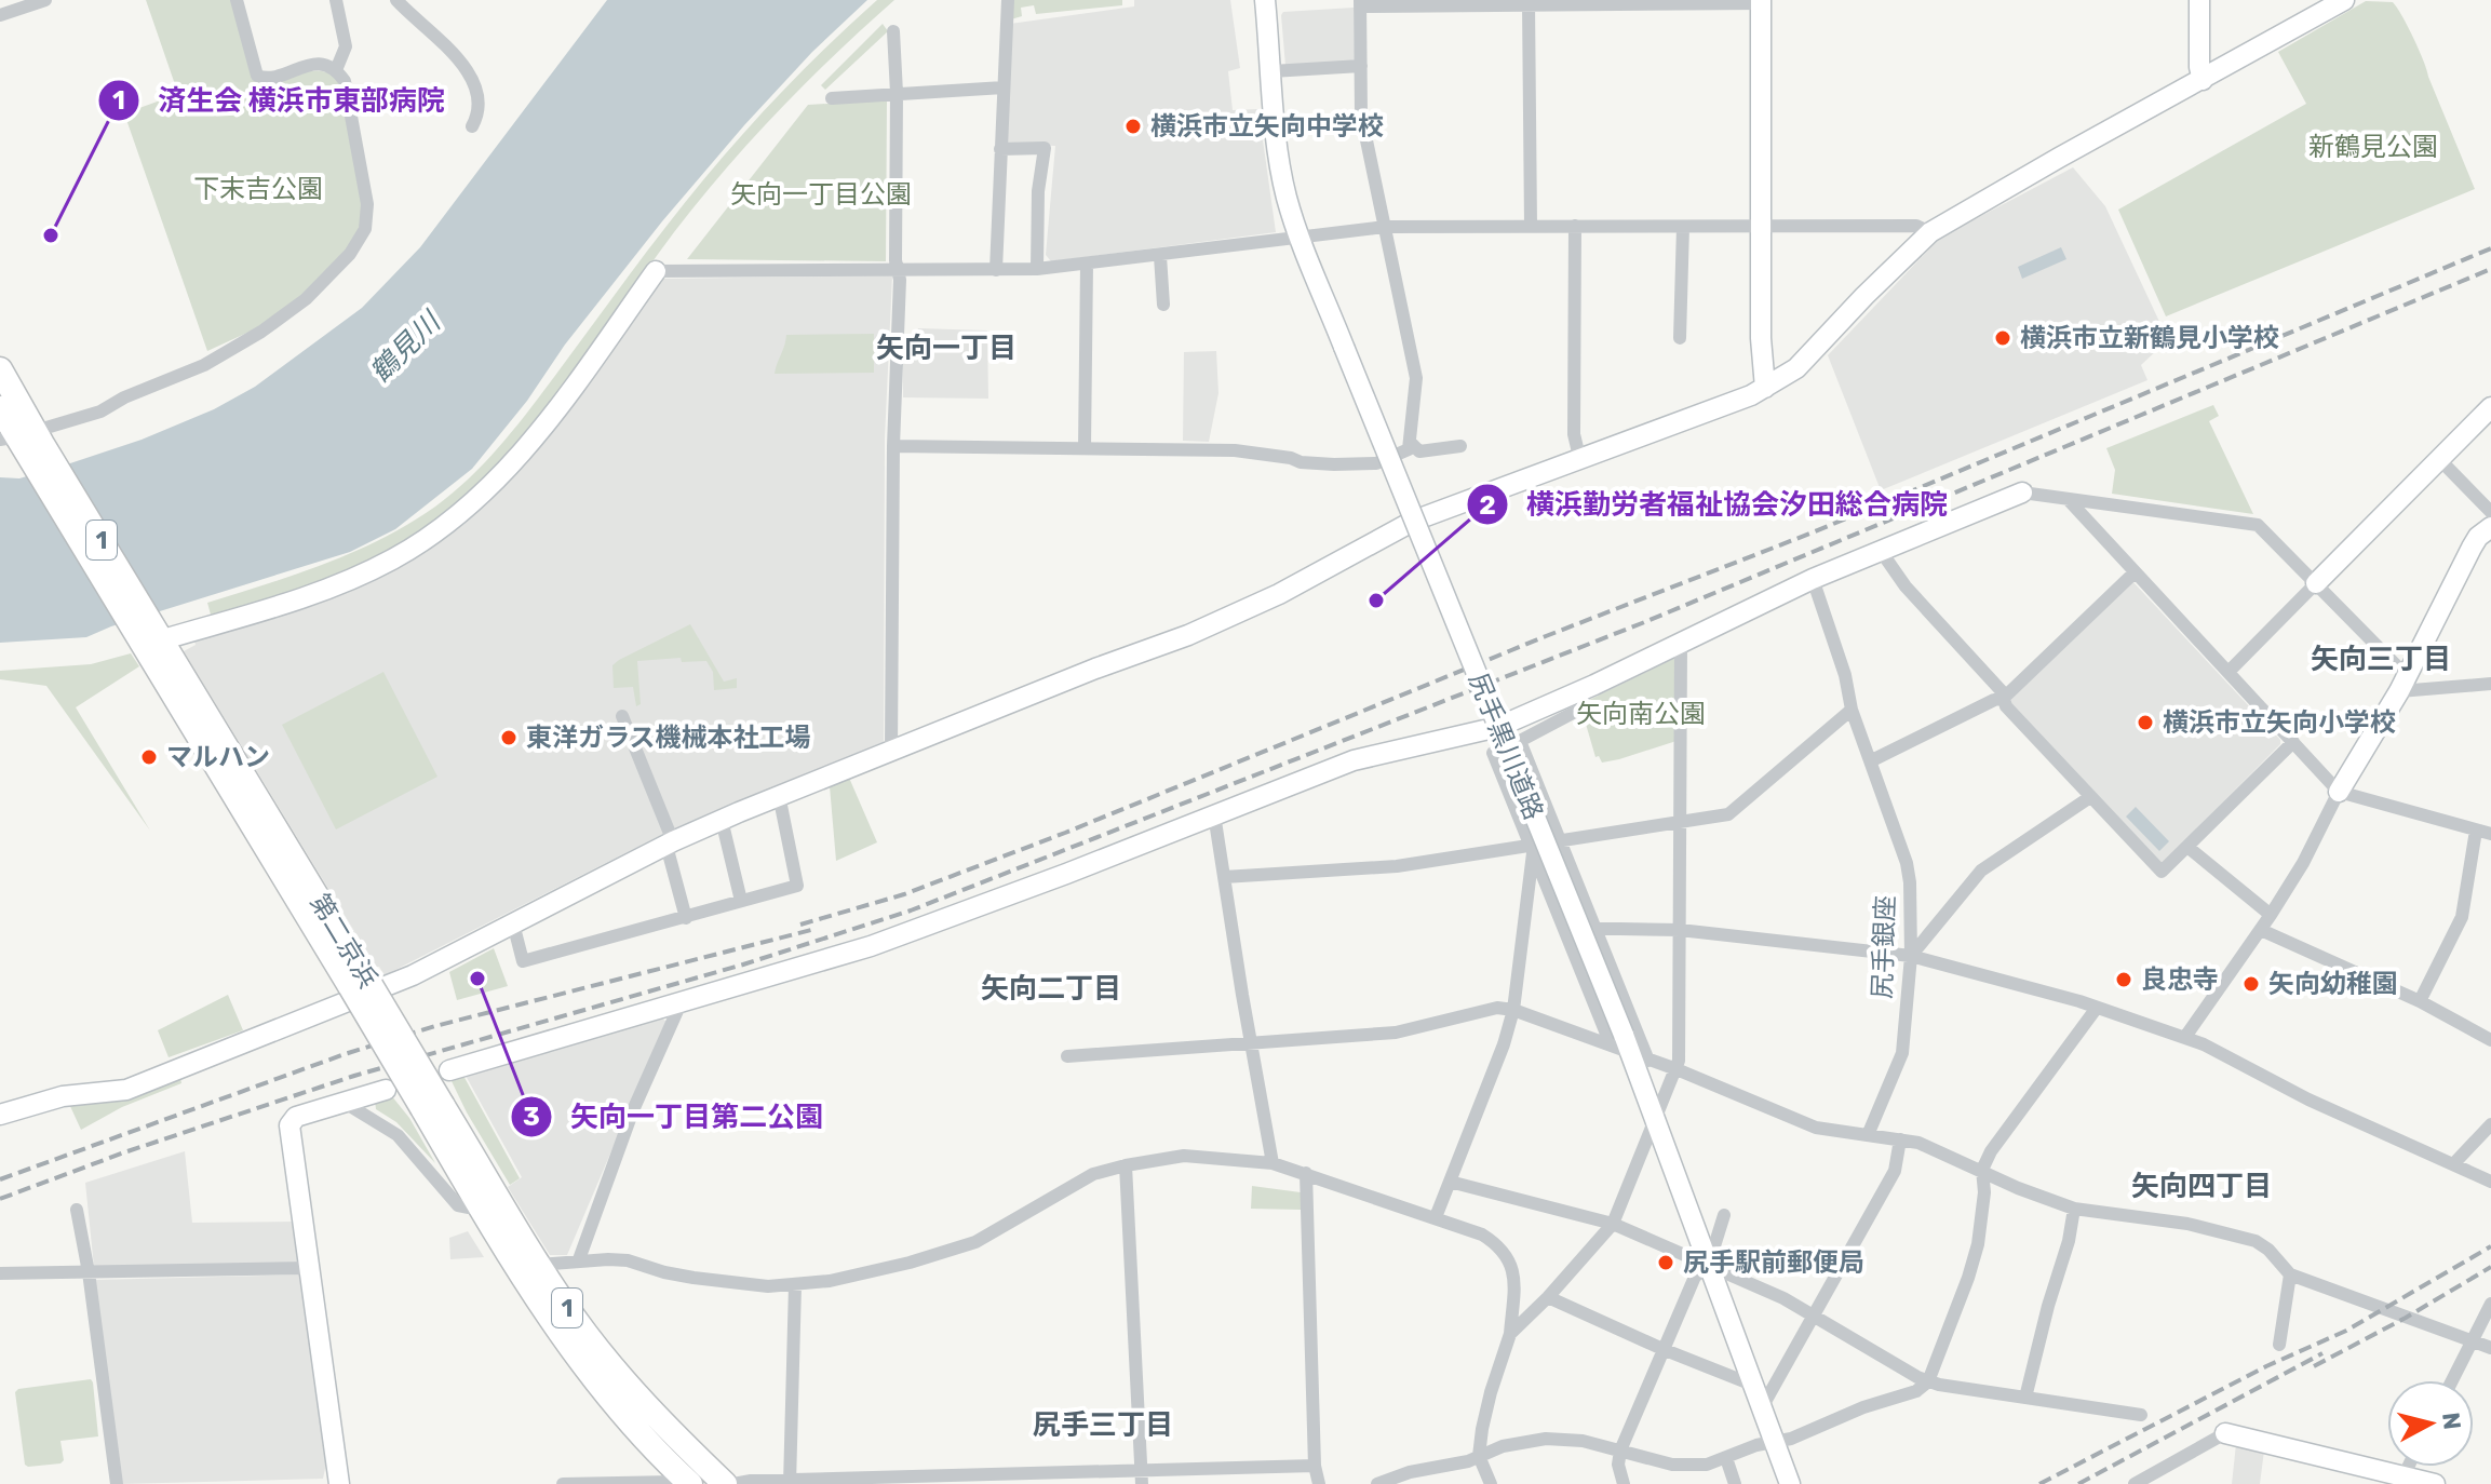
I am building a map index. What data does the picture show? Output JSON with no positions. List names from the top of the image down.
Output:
{
  "streets": {
    "highway": ["1", "第二京浜"],
    "street": ["尻手黒川道路", "尻手銀座"]
  },
  "districts": [
    "矢向一丁目",
    "矢向三丁目",
    "矢向二丁目",
    "矢向四丁目",
    "尻手三丁目"
  ],
  "water": ["鶴見川"],
  "parks": [
    "新鶴見公園",
    "下末吉公園",
    "矢向一丁目公園",
    "矢向南公園"
  ],
  "places": [
    "横浜市立矢向中学校",
    "済生会 横浜市東部病院",
    "横浜市立新鶴見小学校",
    "横浜勤労者福祉協会汐田総合病院",
    "横浜市立矢向小学校",
    "東洋ガラス機械本社工場",
    "マルハン",
    "矢向一丁目第二公園",
    "良忠寺",
    "矢向幼稚園",
    "尻手駅前郵便局"
  ],
  "north": "right"
}
